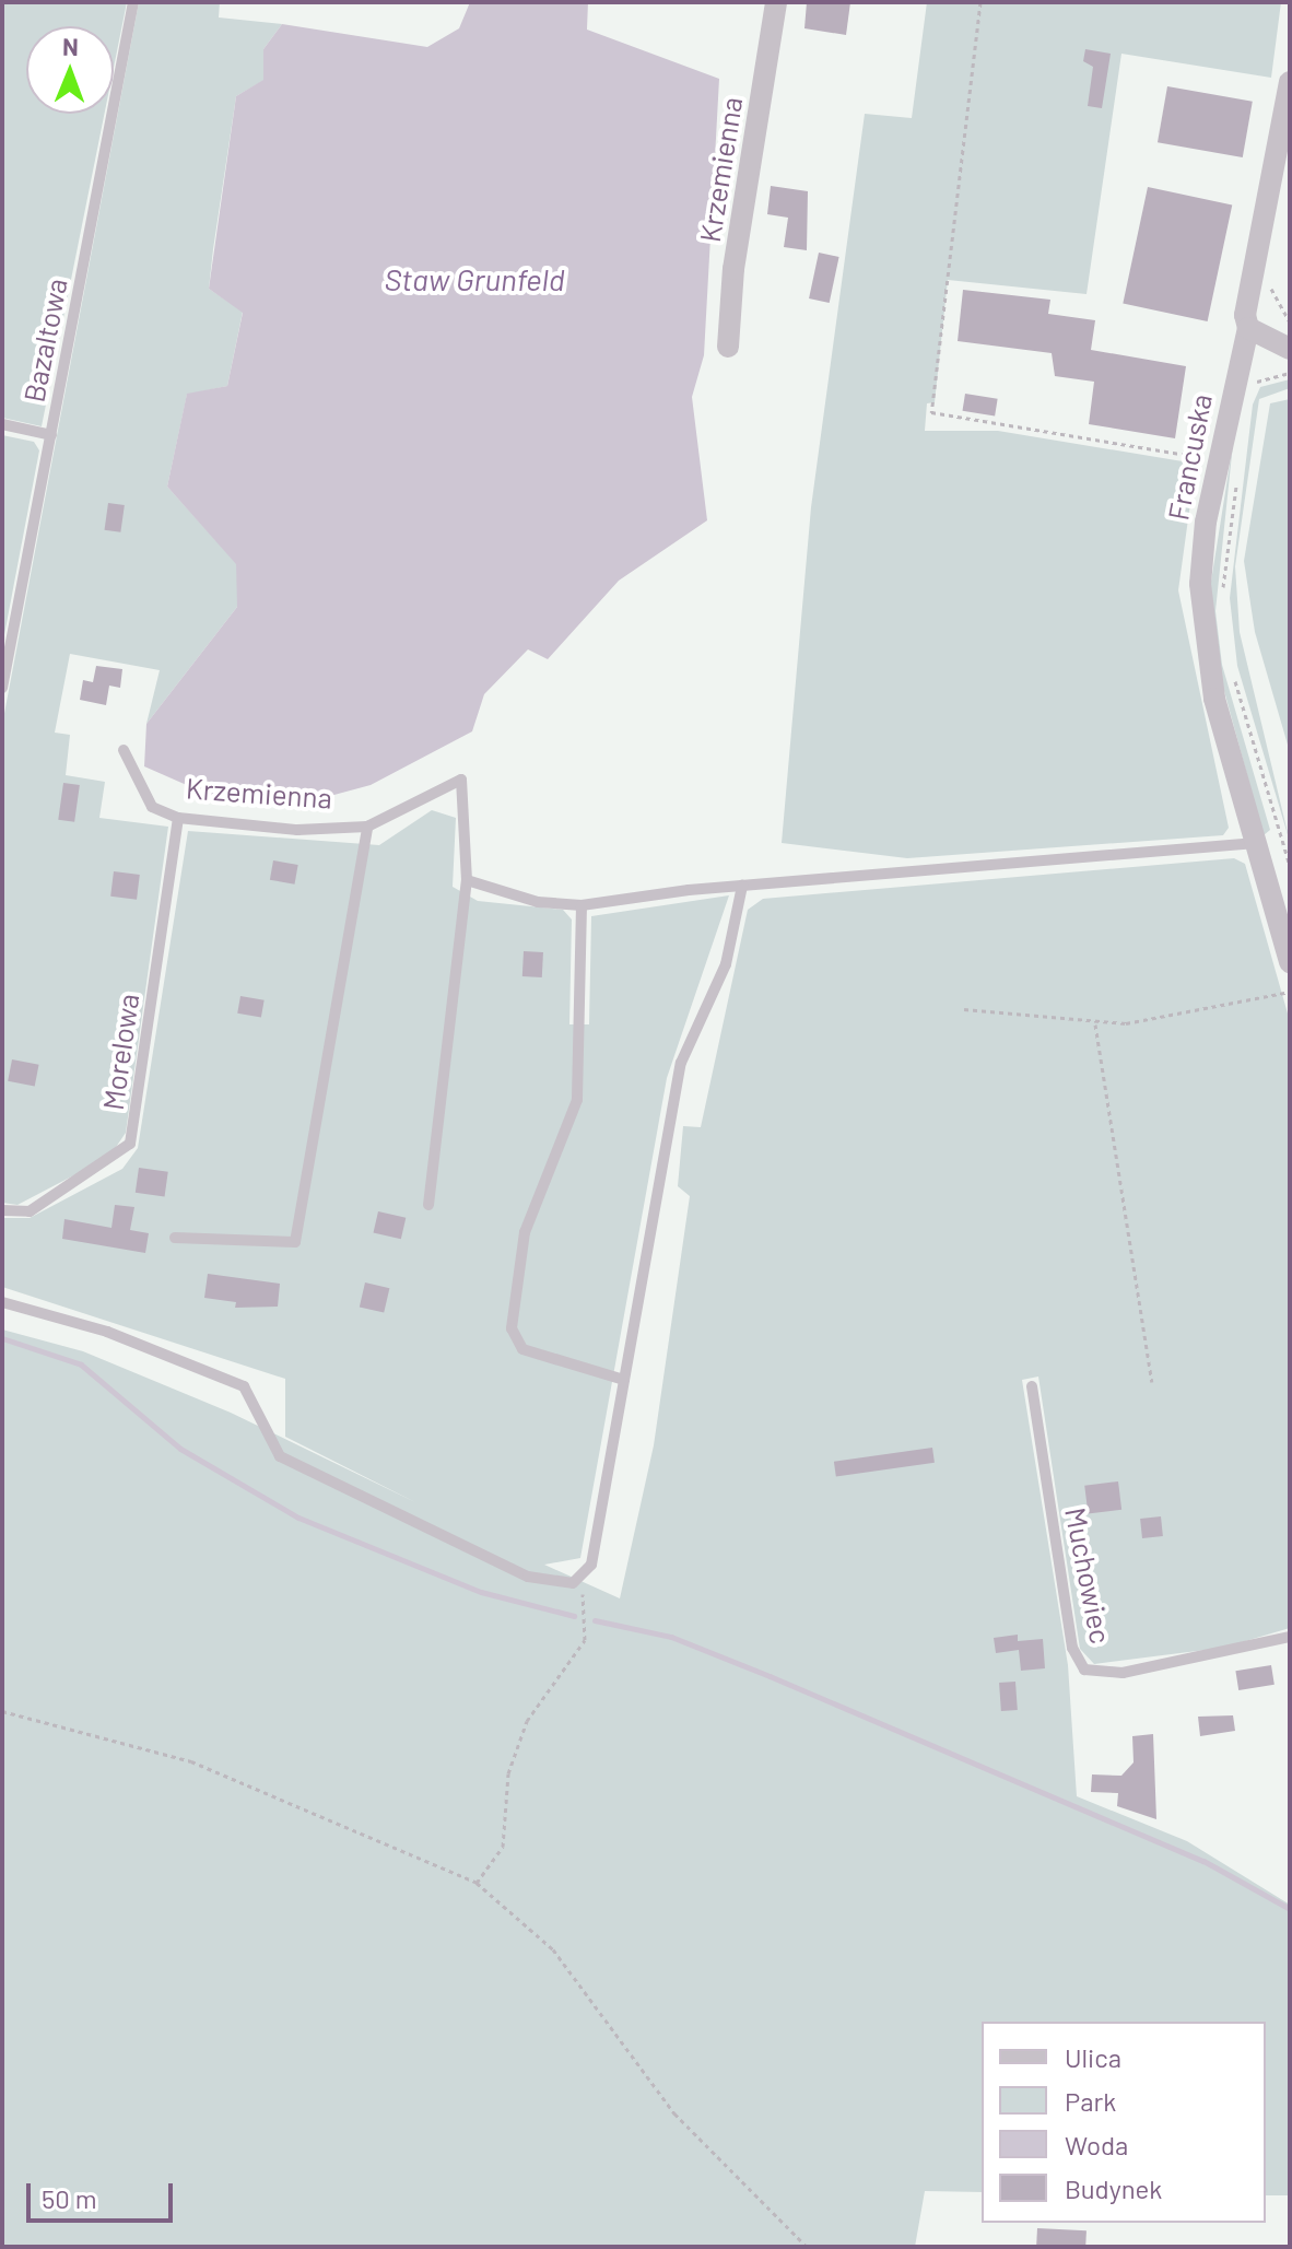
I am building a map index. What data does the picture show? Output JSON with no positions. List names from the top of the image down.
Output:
{
  "streets": {
    "street": ["Krzemienna", "Francuska"],
    "lane": ["Bazaltowa", "Morelowa", "Muchowiec"]
  },
  "crossings": [
    ["Krzemienna", "Morelowa"]
  ],
  "water": ["Staw Grunfeld"],
  "legend": [
    "Ulica",
    "Park",
    "Woda",
    "Budynek"
  ],
  "scale_bar": "50 m",
  "north": "top"
}
